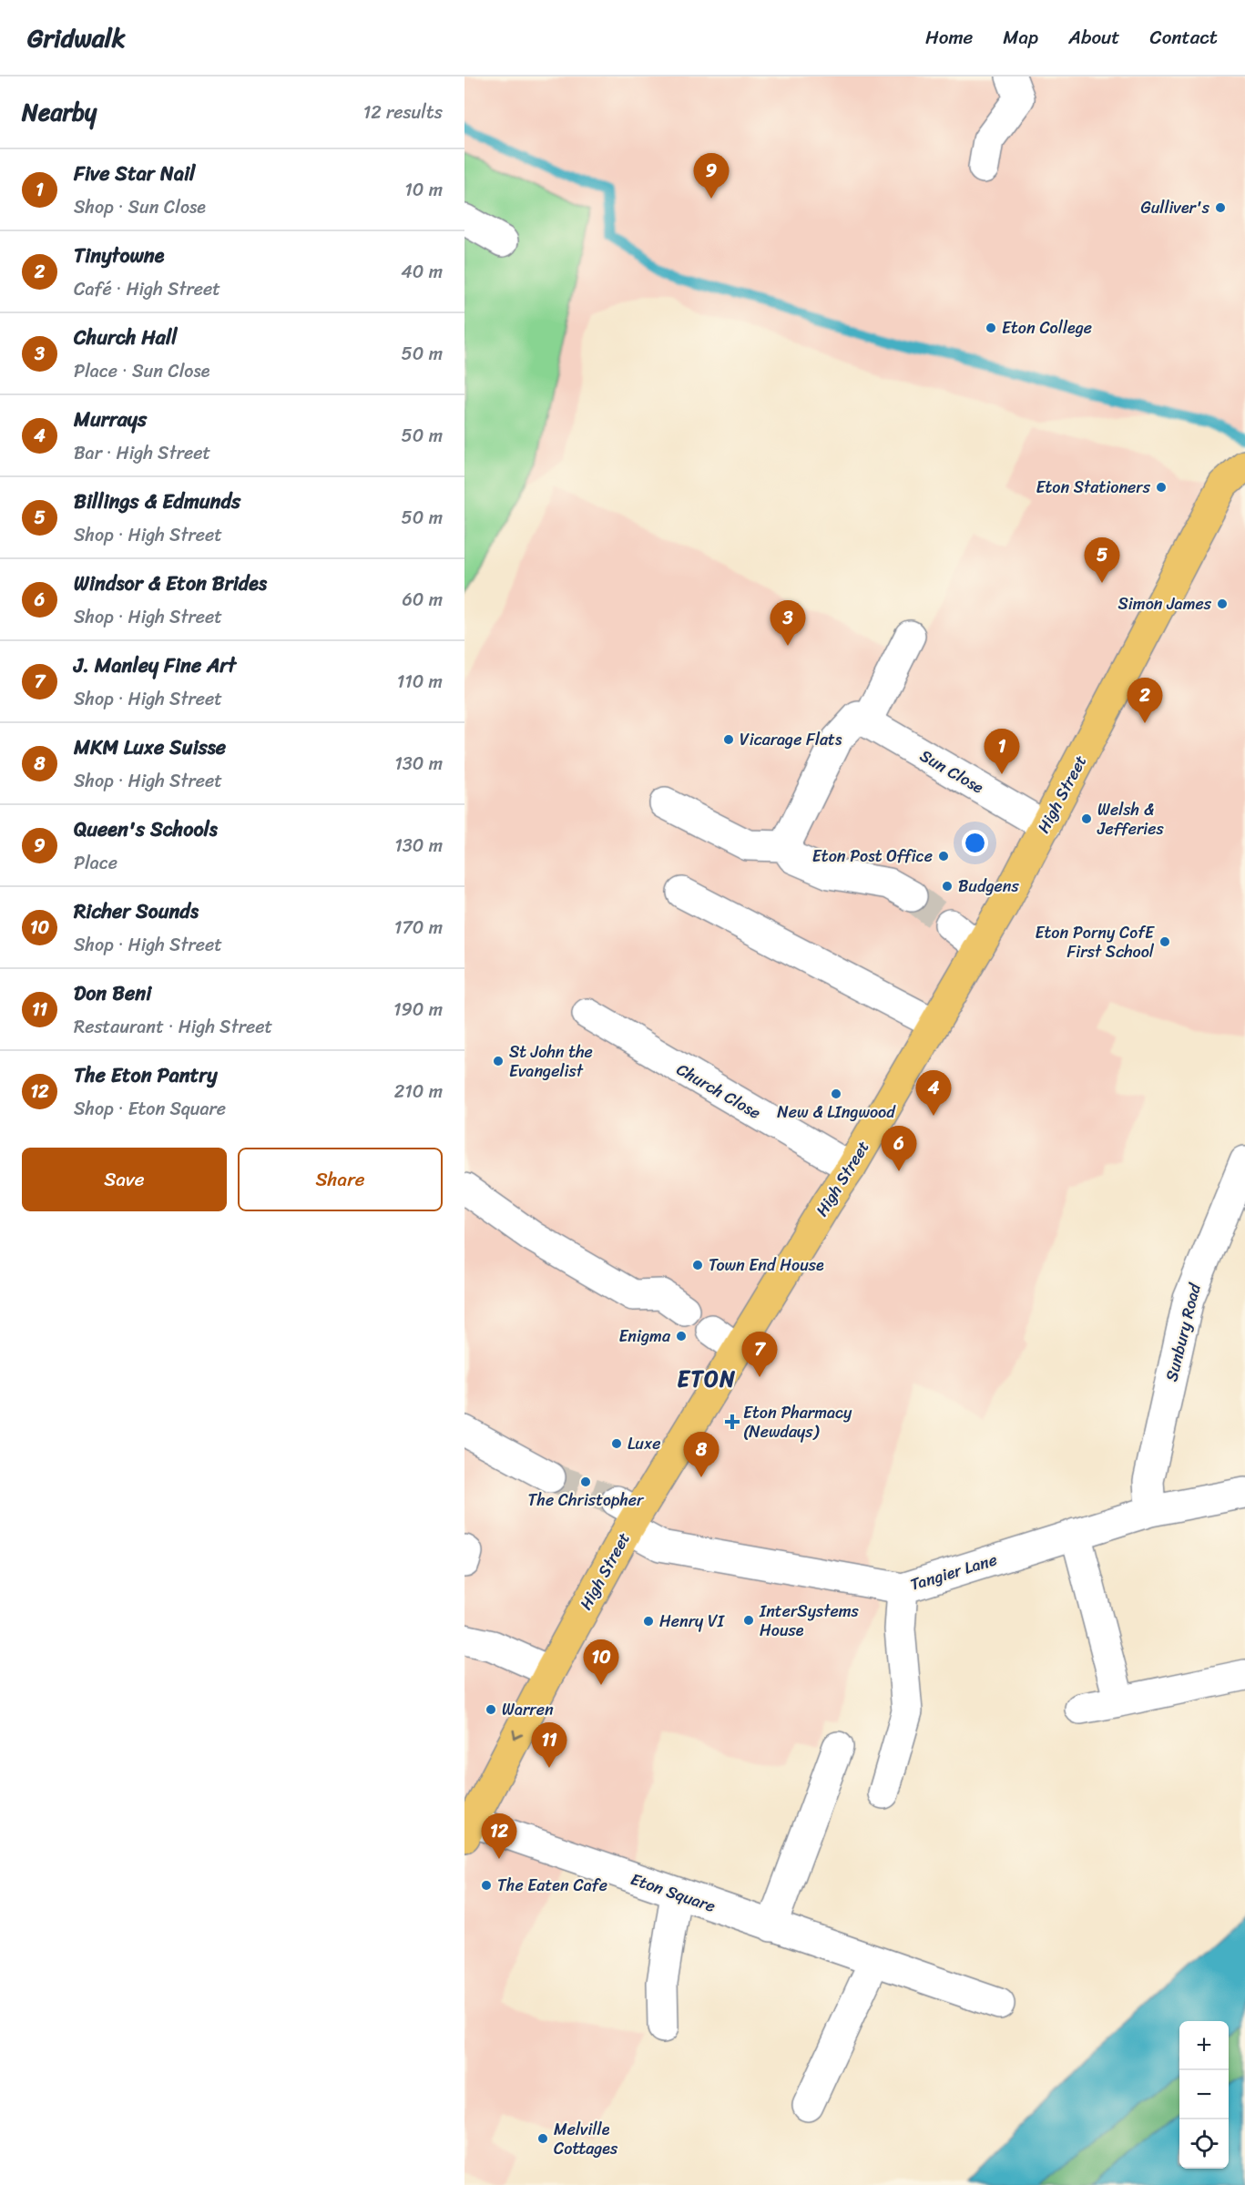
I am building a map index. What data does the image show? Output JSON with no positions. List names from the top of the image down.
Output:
{
  "streets": {
    "main road": ["High Street"],
    "street": [
      "Sun Close",
      "Church Close",
      "Sunbury Road",
      "Tangier Lane",
      "Eton Square"
    ]
  },
  "crossings": [
    ["Sun Close", "High Street"],
    ["High Street", "Church Close"],
    ["High Street", "Tangier Lane"],
    ["High Street", "Eton Square"],
    ["Sunbury Road", "Tangier Lane"]
  ],
  "districts": ["ETON"],
  "places": {
    "other": [
      "Gulliver's",
      "Eton College",
      "Eton Stationers",
      "Simon James",
      "Vicarage Flats",
      "Welsh & Jefferies",
      "Eton Post Office",
      "Budgens",
      "Eton Porny CofE First School",
      "St John the Evangelist",
      "New & LIngwood",
      "Town End House",
      "Enigma",
      "Luxe",
      "The Christopher",
      "InterSystems House",
      "Henry VI",
      "Warren",
      "The Eaten Cafe",
      "Melville Cottages"
    ],
    "health": ["Eton Pharmacy (Newdays)"]
  },
  "page": {
    "header": "Gridwalk",
    "nav": [
      "Home",
      "Map",
      "About",
      "Contact"
    ],
    "heading": ["Nearby", "12 results"],
    "list": [
      {
        "mark": "1",
        "name": "Five Star Nail",
        "note": "Shop · Sun Close",
        "value": "10 m"
      },
      {
        "mark": "2",
        "name": "Tinytowne",
        "note": "Café · High Street",
        "value": "40 m"
      },
      {
        "mark": "3",
        "name": "Church Hall",
        "note": "Place · Sun Close",
        "value": "50 m"
      },
      {
        "mark": "4",
        "name": "Murrays",
        "note": "Bar · High Street",
        "value": "50 m"
      },
      {
        "mark": "5",
        "name": "Billings & Edmunds",
        "note": "Shop · High Street",
        "value": "50 m"
      },
      {
        "mark": "6",
        "name": "Windsor & Eton Brides",
        "note": "Shop · High Street",
        "value": "60 m"
      },
      {
        "mark": "7",
        "name": "J. Manley Fine Art",
        "note": "Shop · High Street",
        "value": "110 m"
      },
      {
        "mark": "8",
        "name": "MKM Luxe Suisse",
        "note": "Shop · High Street",
        "value": "130 m"
      },
      {
        "mark": "9",
        "name": "Queen's Schools",
        "note": "Place",
        "value": "130 m"
      },
      {
        "mark": "10",
        "name": "Richer Sounds",
        "note": "Shop · High Street",
        "value": "170 m"
      },
      {
        "mark": "11",
        "name": "Don Beni",
        "note": "Restaurant · High Street",
        "value": "190 m"
      },
      {
        "mark": "12",
        "name": "The Eton Pantry",
        "note": "Shop · Eton Square",
        "value": "210 m"
      }
    ],
    "pins": [
      "9",
      "5",
      "3",
      "2",
      "1",
      "4",
      "6",
      "7",
      "8",
      "10",
      "11",
      "12"
    ],
    "buttons": ["Save", "Share"],
    "map_buttons": ["+", "−"]
  }
}
